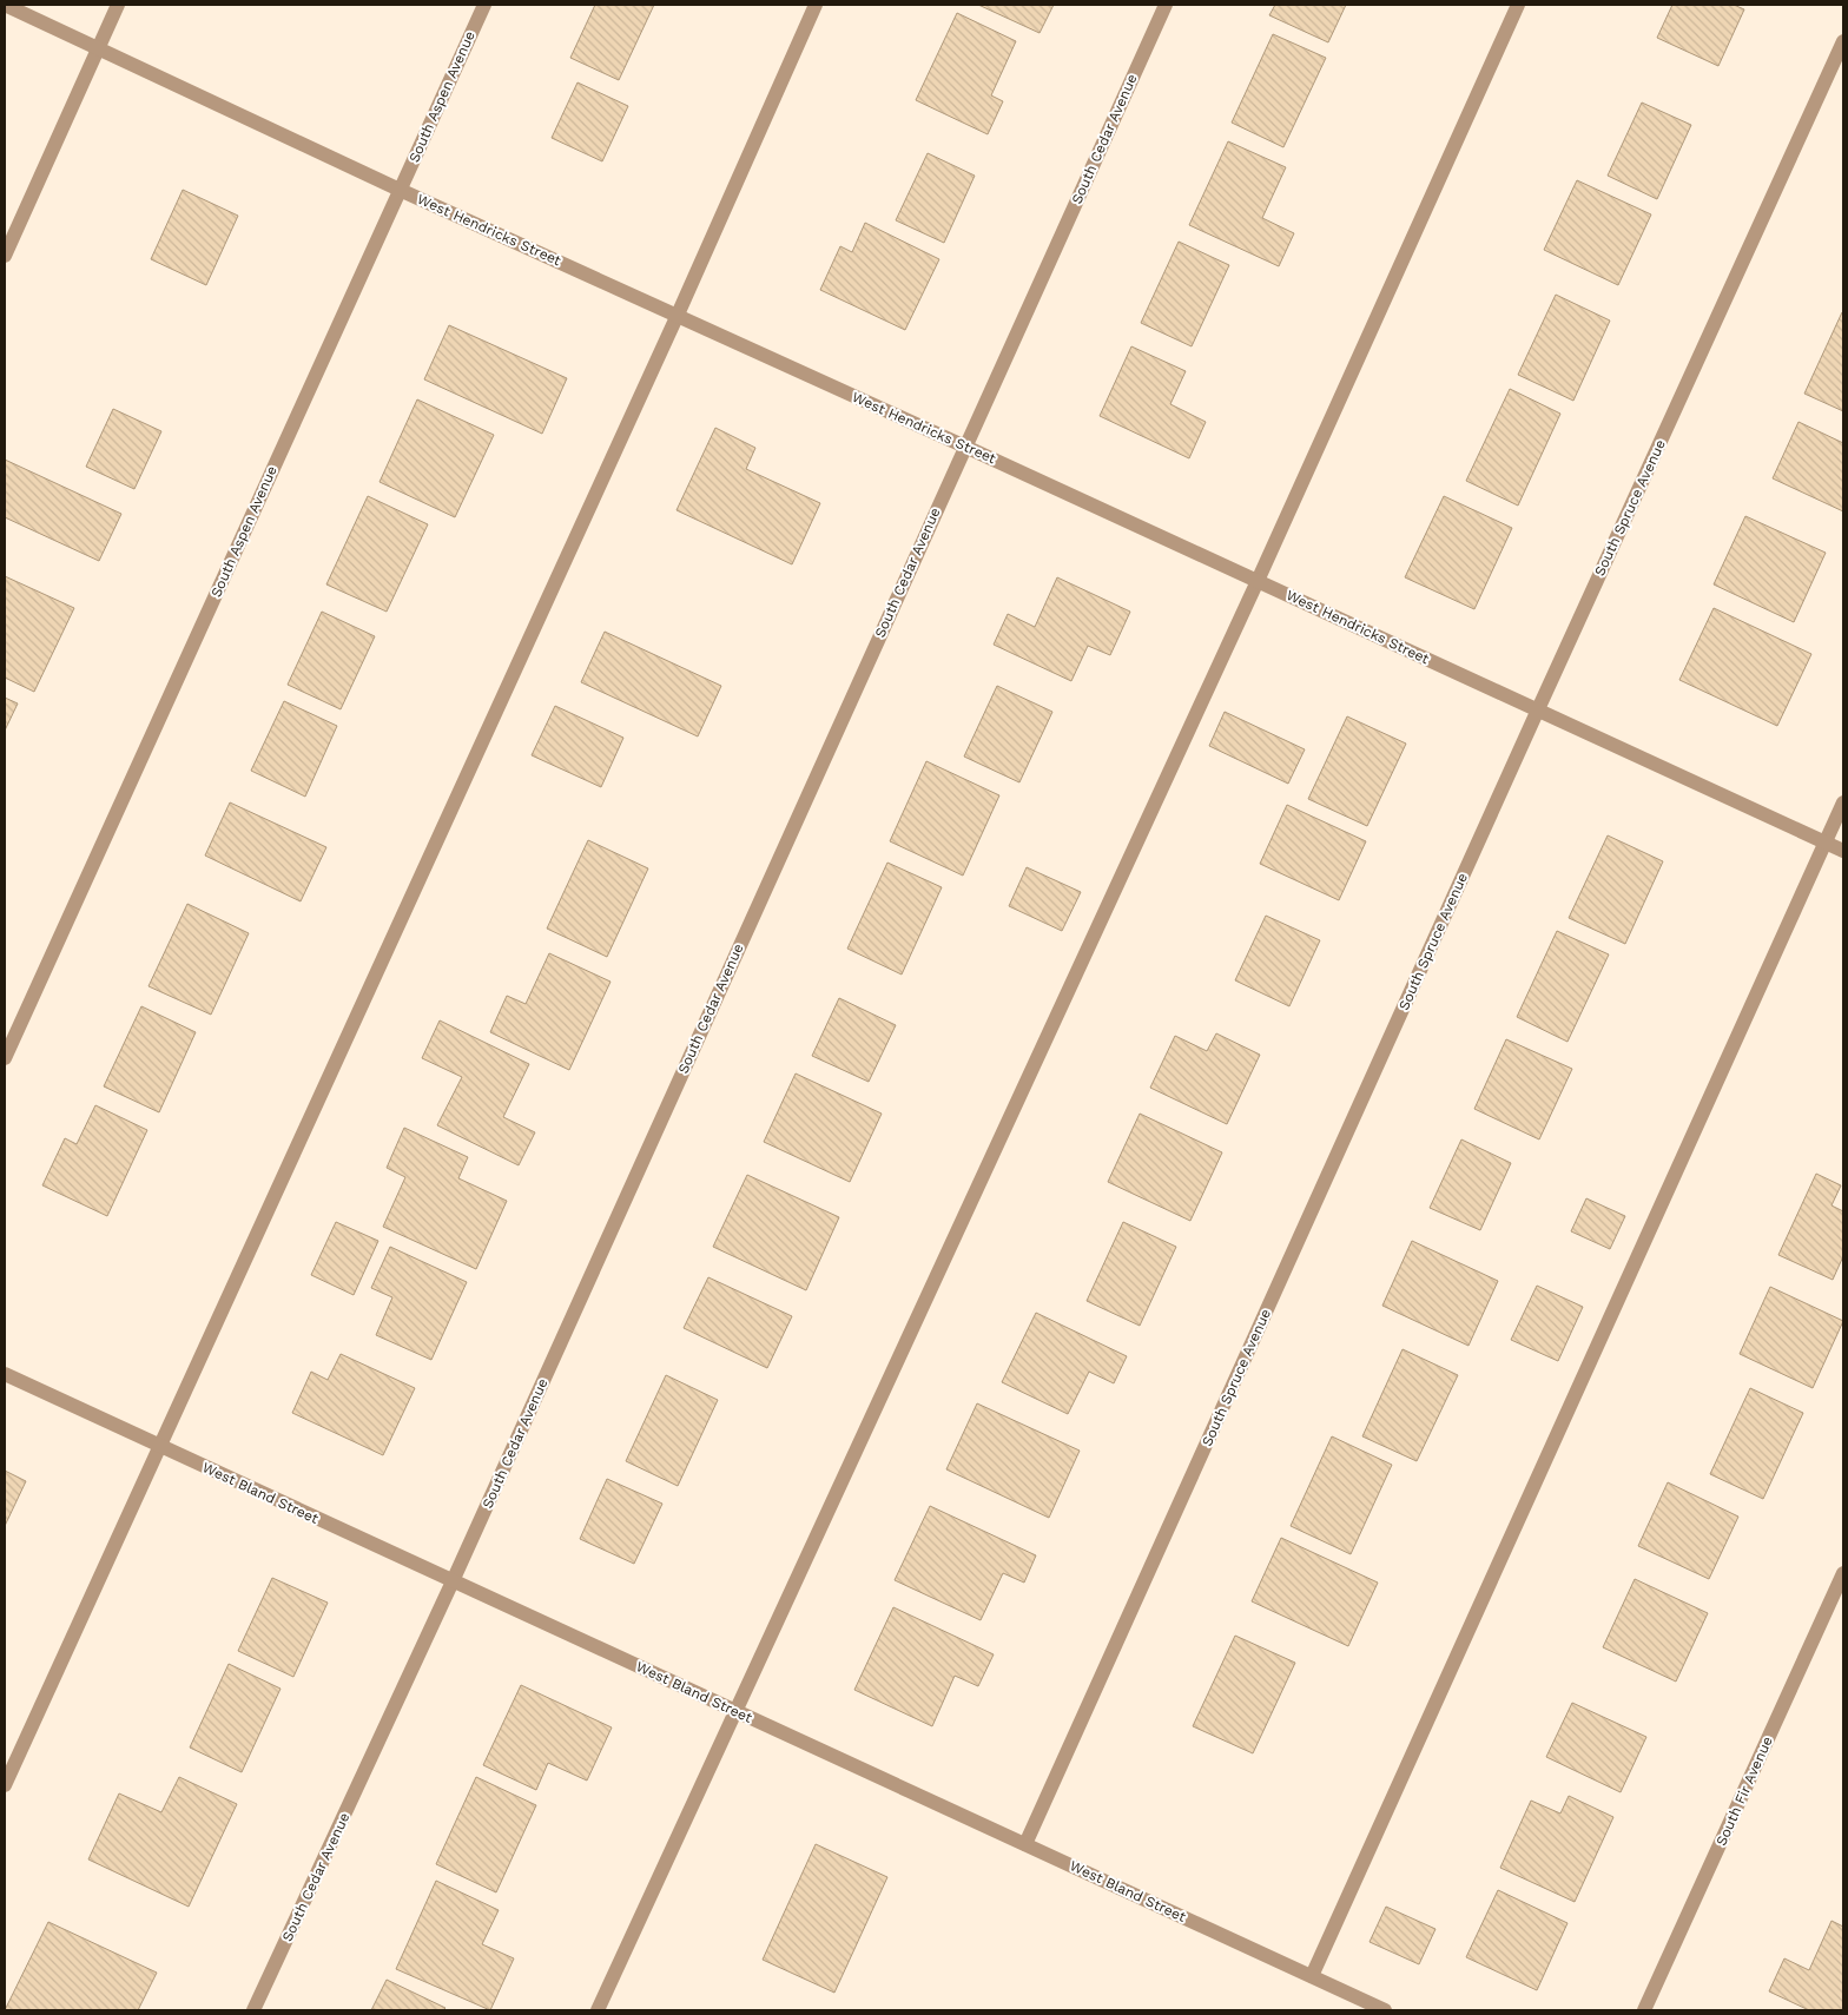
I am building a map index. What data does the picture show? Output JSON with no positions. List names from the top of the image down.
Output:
{
  "streets": {
    "street": [
      "South Aspen Avenue",
      "South Cedar Avenue",
      "West Hendricks Street",
      "South Spruce Avenue",
      "West Bland Street",
      "South Fir Avenue"
    ]
  },
  "crossings": [
    ["South Aspen Avenue", "West Hendricks Street"],
    ["South Cedar Avenue", "West Hendricks Street"],
    ["South Cedar Avenue", "West Bland Street"],
    ["West Hendricks Street", "South Spruce Avenue"],
    ["South Spruce Avenue", "West Bland Street"]
  ]
}
